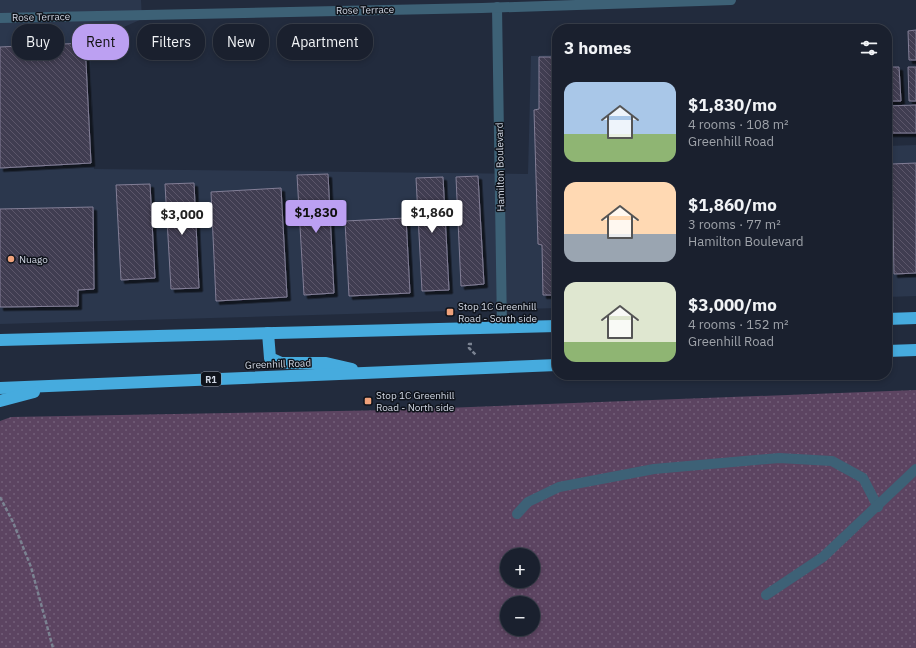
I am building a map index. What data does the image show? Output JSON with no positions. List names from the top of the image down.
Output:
{
  "streets": {
    "highway": ["Greenhill Road", "R1"],
    "street": ["Rose Terrace", "Hamilton Boulevard"]
  },
  "crossings": [
    ["Rose Terrace", "Hamilton Boulevard"]
  ],
  "places": {
    "other": ["Nuago"],
    "transit": ["Stop 1C Greenhill Road - South side", "Stop 1C Greenhill Road - North side"]
  },
  "page": {
    "chip": [
      "Buy",
      "Rent",
      "Filters",
      "New",
      "Apartment"
    ],
    "heading": "3 homes",
    "list": [
      {
        "name": "$1,830/mo",
        "note": "4 rooms · 108 m² · Greenhill Road"
      },
      {
        "name": "$1,860/mo",
        "note": "3 rooms · 77 m² · Hamilton Boulevard"
      },
      {
        "name": "$3,000/mo",
        "note": "4 rooms · 152 m² · Greenhill Road"
      }
    ],
    "price": ["$1,830", "$1,860", "$3,000"],
    "map_buttons": ["+", "−"]
  }
}
